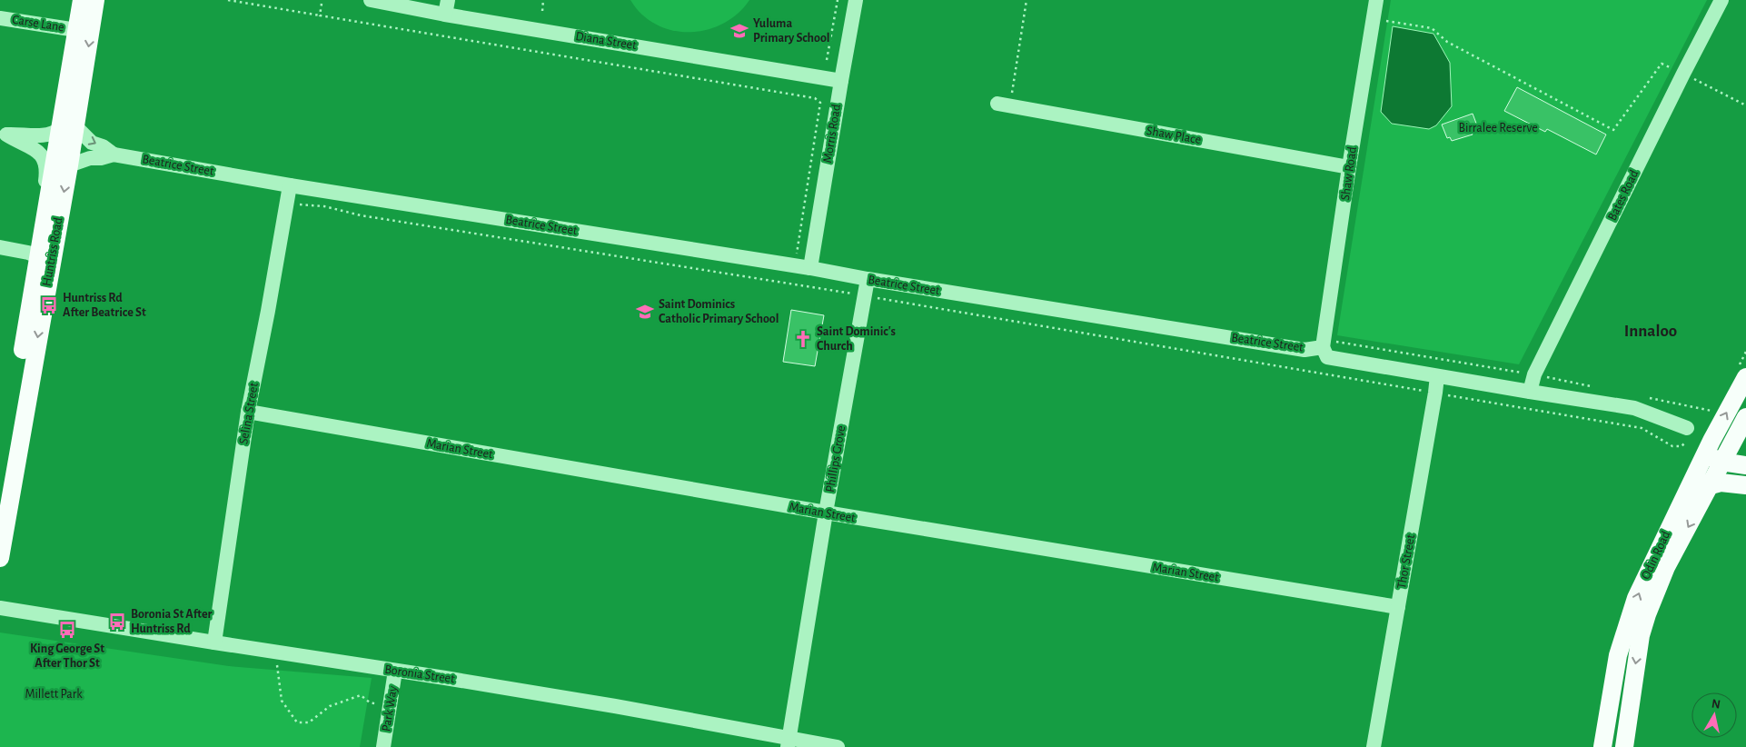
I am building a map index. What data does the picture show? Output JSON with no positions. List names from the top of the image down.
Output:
{
  "streets": {
    "main road": ["Huntriss Road", "Odin Road"],
    "street": [
      "Carse Lane",
      "Diana Street",
      "Morris Road",
      "Shaw Place",
      "Beatrice Street",
      "Shaw Road",
      "Bates Road",
      "Selina Street",
      "Marian Street",
      "Phillips Grove",
      "Thor Street",
      "Boronia Street",
      "Park Way"
    ]
  },
  "crossings": [
    ["Carse Lane", "Huntriss Road"],
    ["Diana Street", "Morris Road"],
    ["Morris Road", "Beatrice Street"],
    ["Shaw Place", "Shaw Road"],
    ["Beatrice Street", "Shaw Road"],
    ["Beatrice Street", "Huntriss Road"],
    ["Beatrice Street", "Selina Street"],
    ["Beatrice Street", "Phillips Grove"],
    ["Selina Street", "Marian Street"],
    ["Selina Street", "Boronia Street"],
    ["Marian Street", "Phillips Grove"],
    ["Marian Street", "Thor Street"],
    ["Phillips Grove", "Boronia Street"],
    ["Boronia Street", "Park Way"]
  ],
  "districts": ["Innaloo"],
  "parks": ["Birralee Reserve", "Millett Park"],
  "places": {
    "school or university": ["Yuluma Primary School", "Saint Dominics Catholic Primary School"],
    "bus stop": ["Huntriss Rd After Beatrice St", "Boronia St After Huntriss Rd", "King George St After Thor St"],
    "church": ["Saint Dominic's Church"]
  },
  "north": "top"
}
